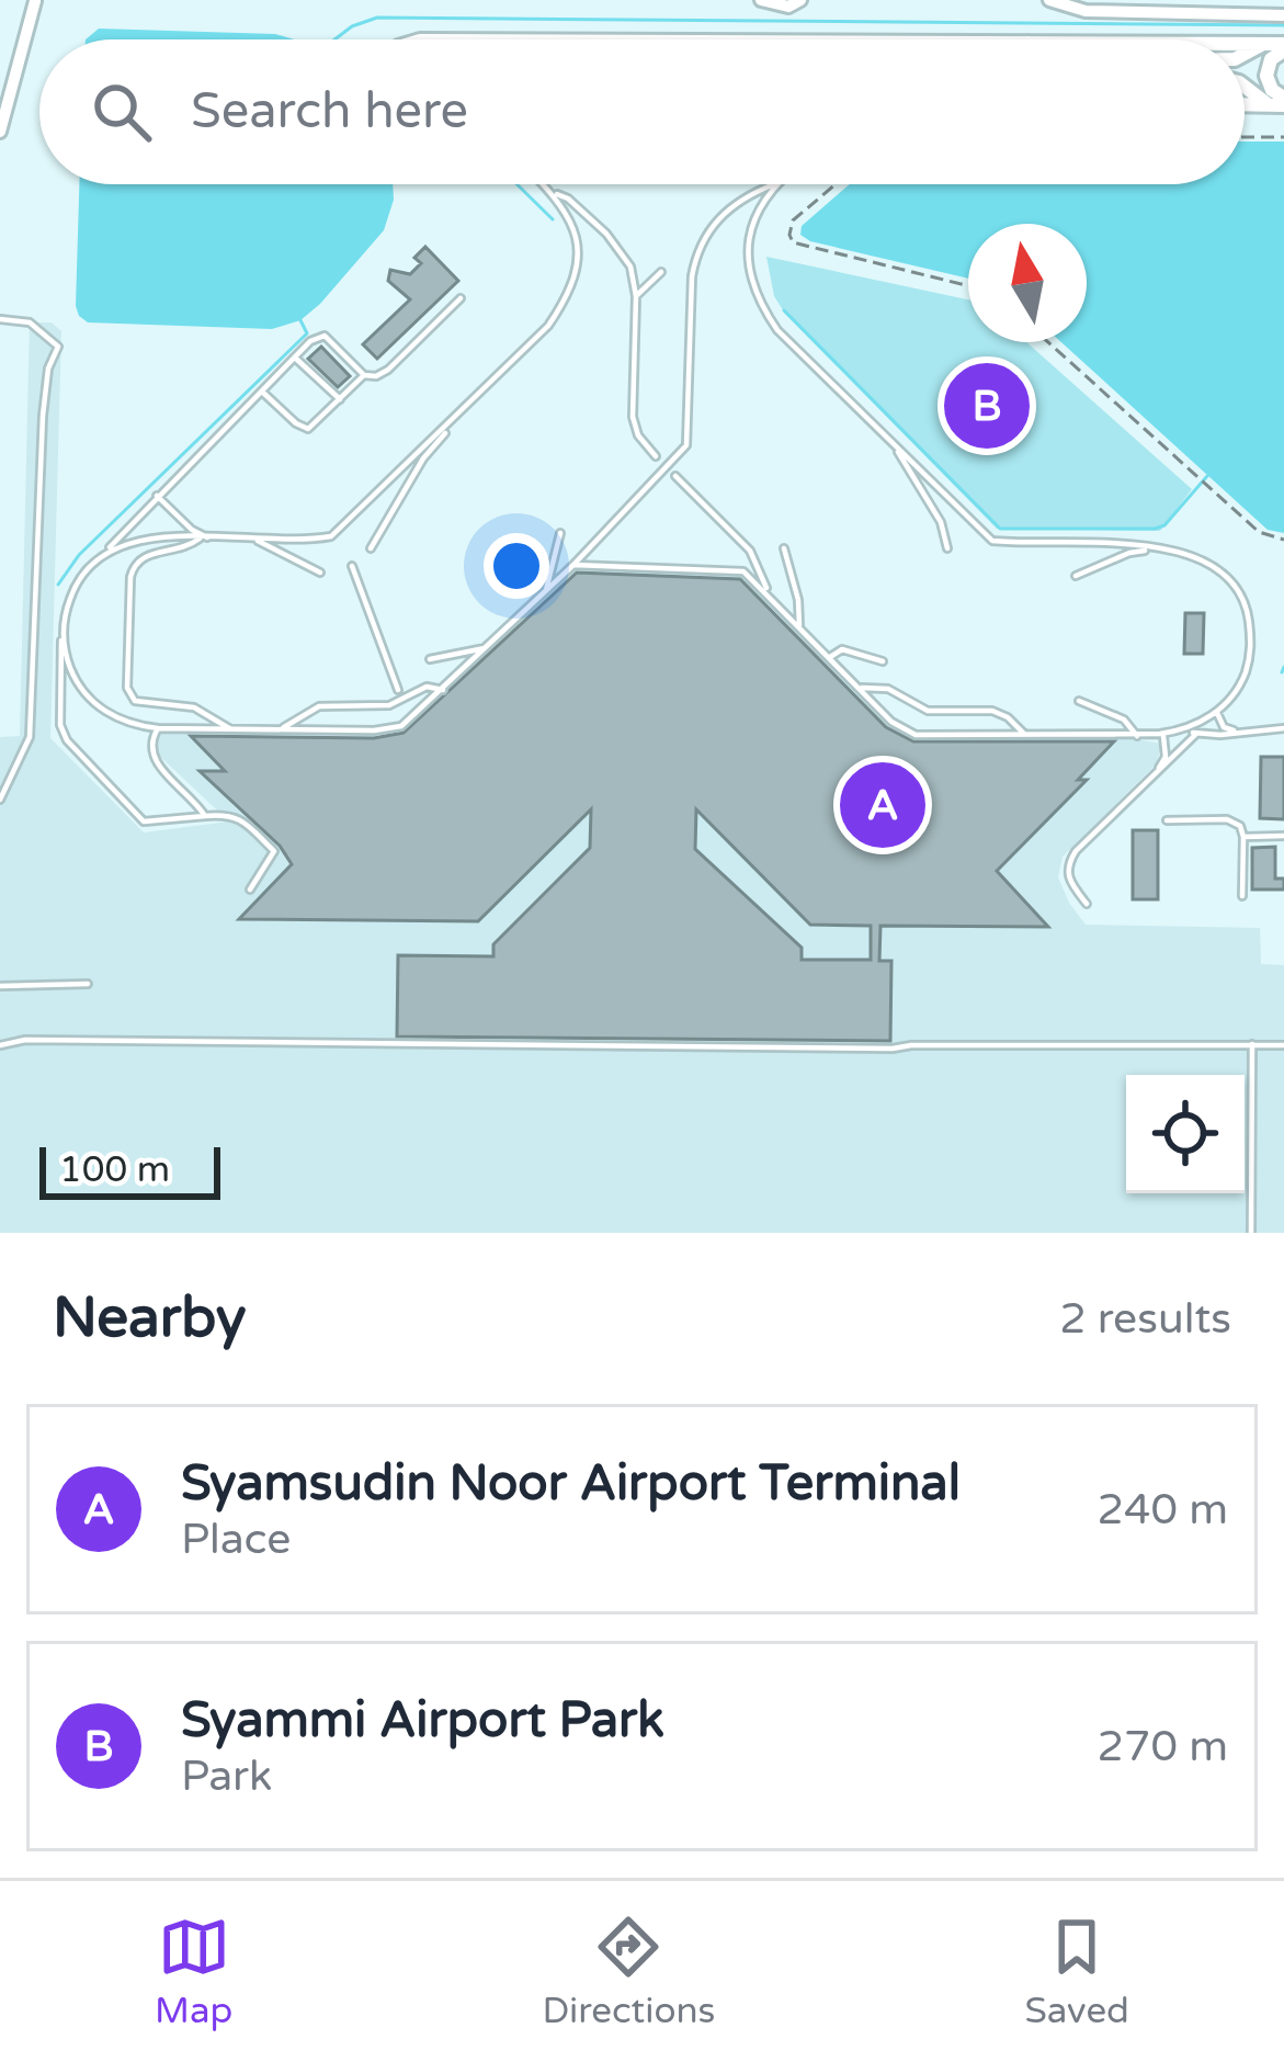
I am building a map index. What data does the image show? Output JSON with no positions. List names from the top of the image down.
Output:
{
  "scale_bar": "100 m",
  "north": "top",
  "page": {
    "search": "Search here",
    "pins": ["B", "A"],
    "scale": "100 m",
    "heading": ["Nearby", "2 results"],
    "list": [
      {
        "mark": "A",
        "name": "Syamsudin Noor Airport Terminal",
        "note": "Place",
        "value": "240 m"
      },
      {
        "mark": "B",
        "name": "Syammi Airport Park",
        "note": "Park",
        "value": "270 m"
      }
    ],
    "nav": ["Map", "Directions", "Saved"]
  }
}
